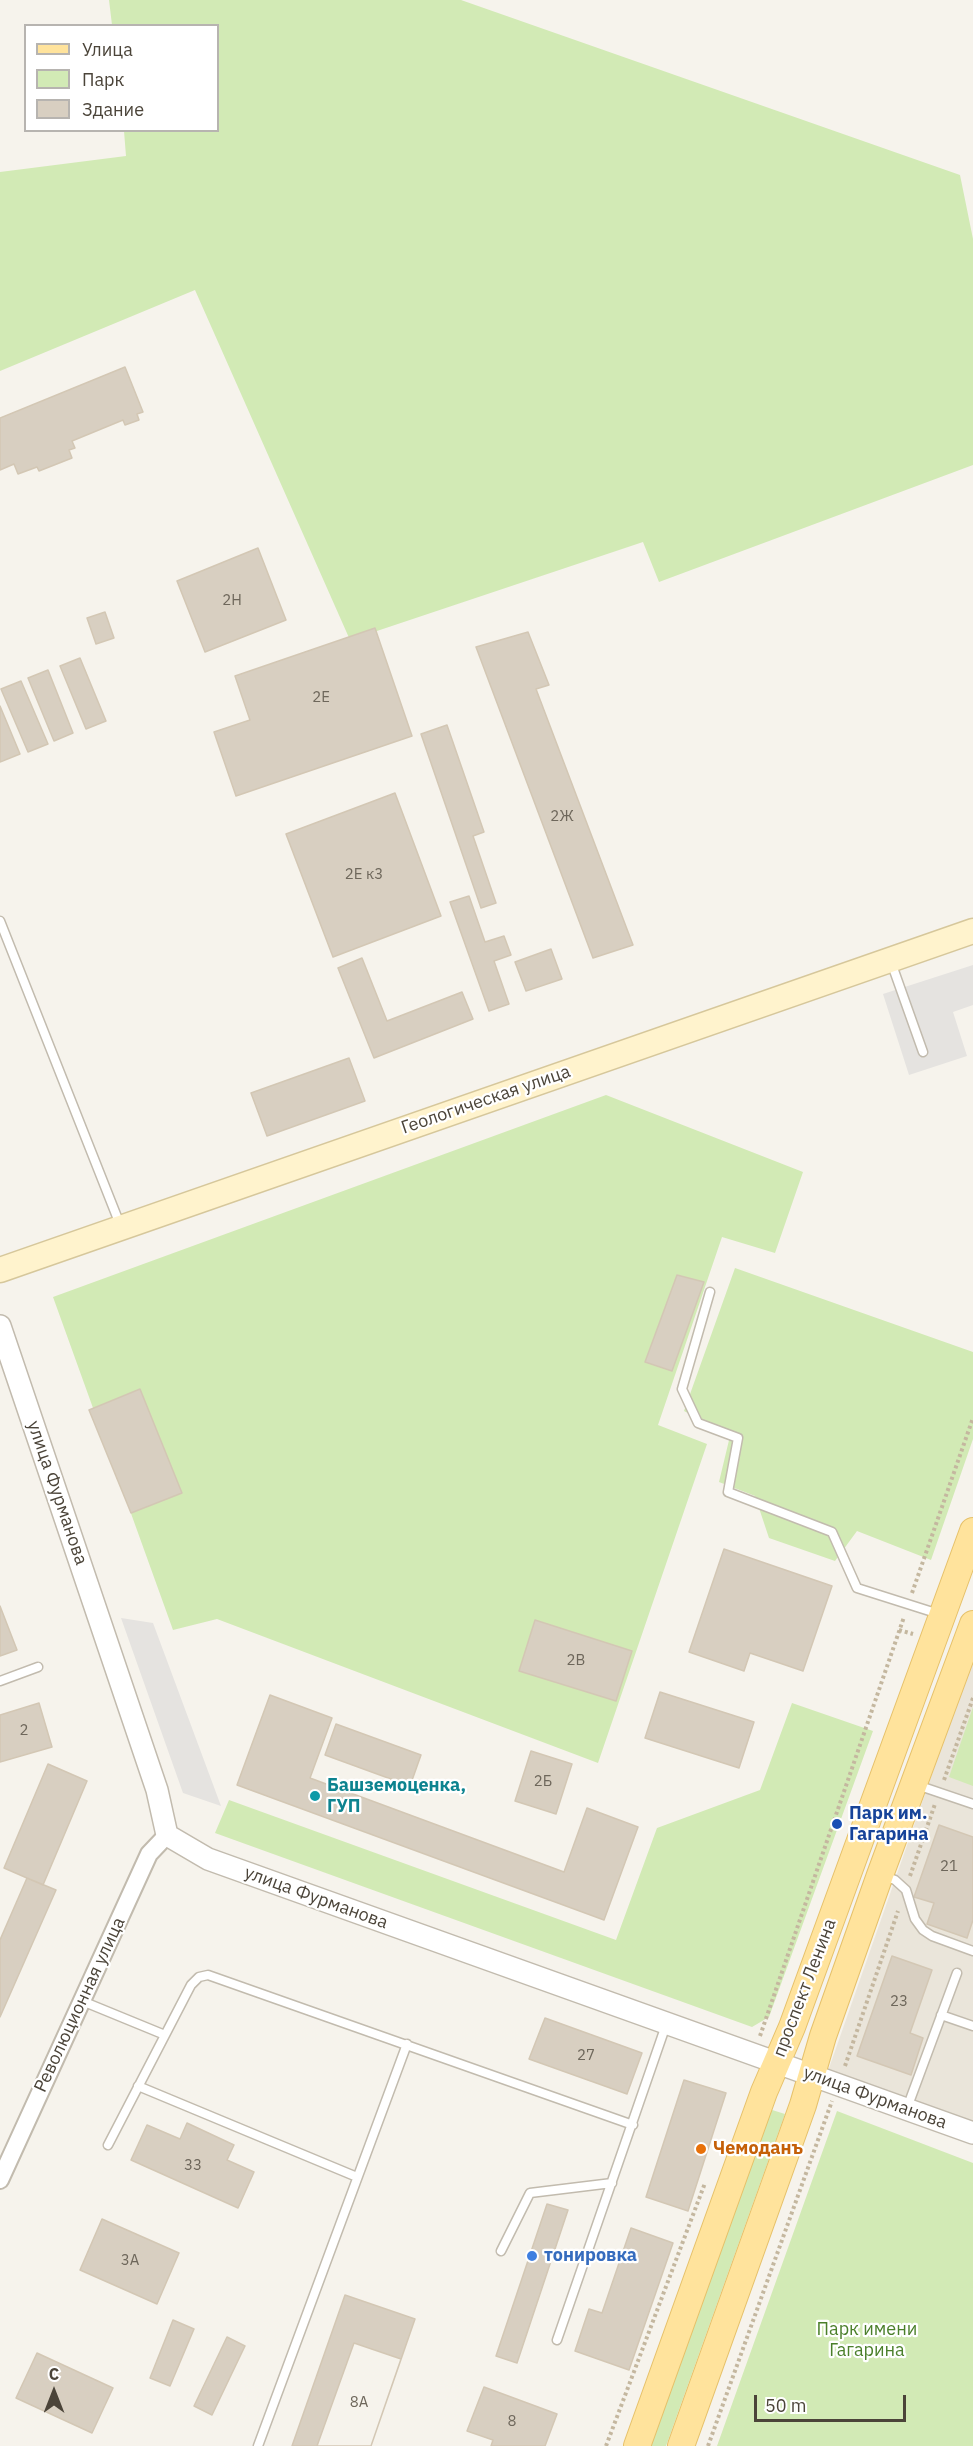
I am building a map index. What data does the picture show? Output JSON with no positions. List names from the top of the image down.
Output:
{
  "streets": {
    "main road": ["Геологическая улица", "проспект Ленина"],
    "street": ["улица Фурманова", "Революционная улица"]
  },
  "crossings": [
    ["улица Фурманова", "проспект Ленина"],
    ["улица Фурманова", "Революционная улица"]
  ],
  "parks": ["Парк имени Гагарина"],
  "places": [
    "Башземоценка, ГУП",
    "Парк им. Гагарина",
    "Чемоданъ",
    "тонировка"
  ],
  "house_numbers": [
    "2Н",
    "2Е",
    "2Ж",
    "2Е к3",
    "2В",
    "2",
    "2Б",
    "21",
    "23",
    "27",
    "33",
    "3А",
    "8А",
    "8"
  ],
  "legend": ["Улица", "Парк", "Здание"],
  "scale_bar": "50 m",
  "north": "top"
}
